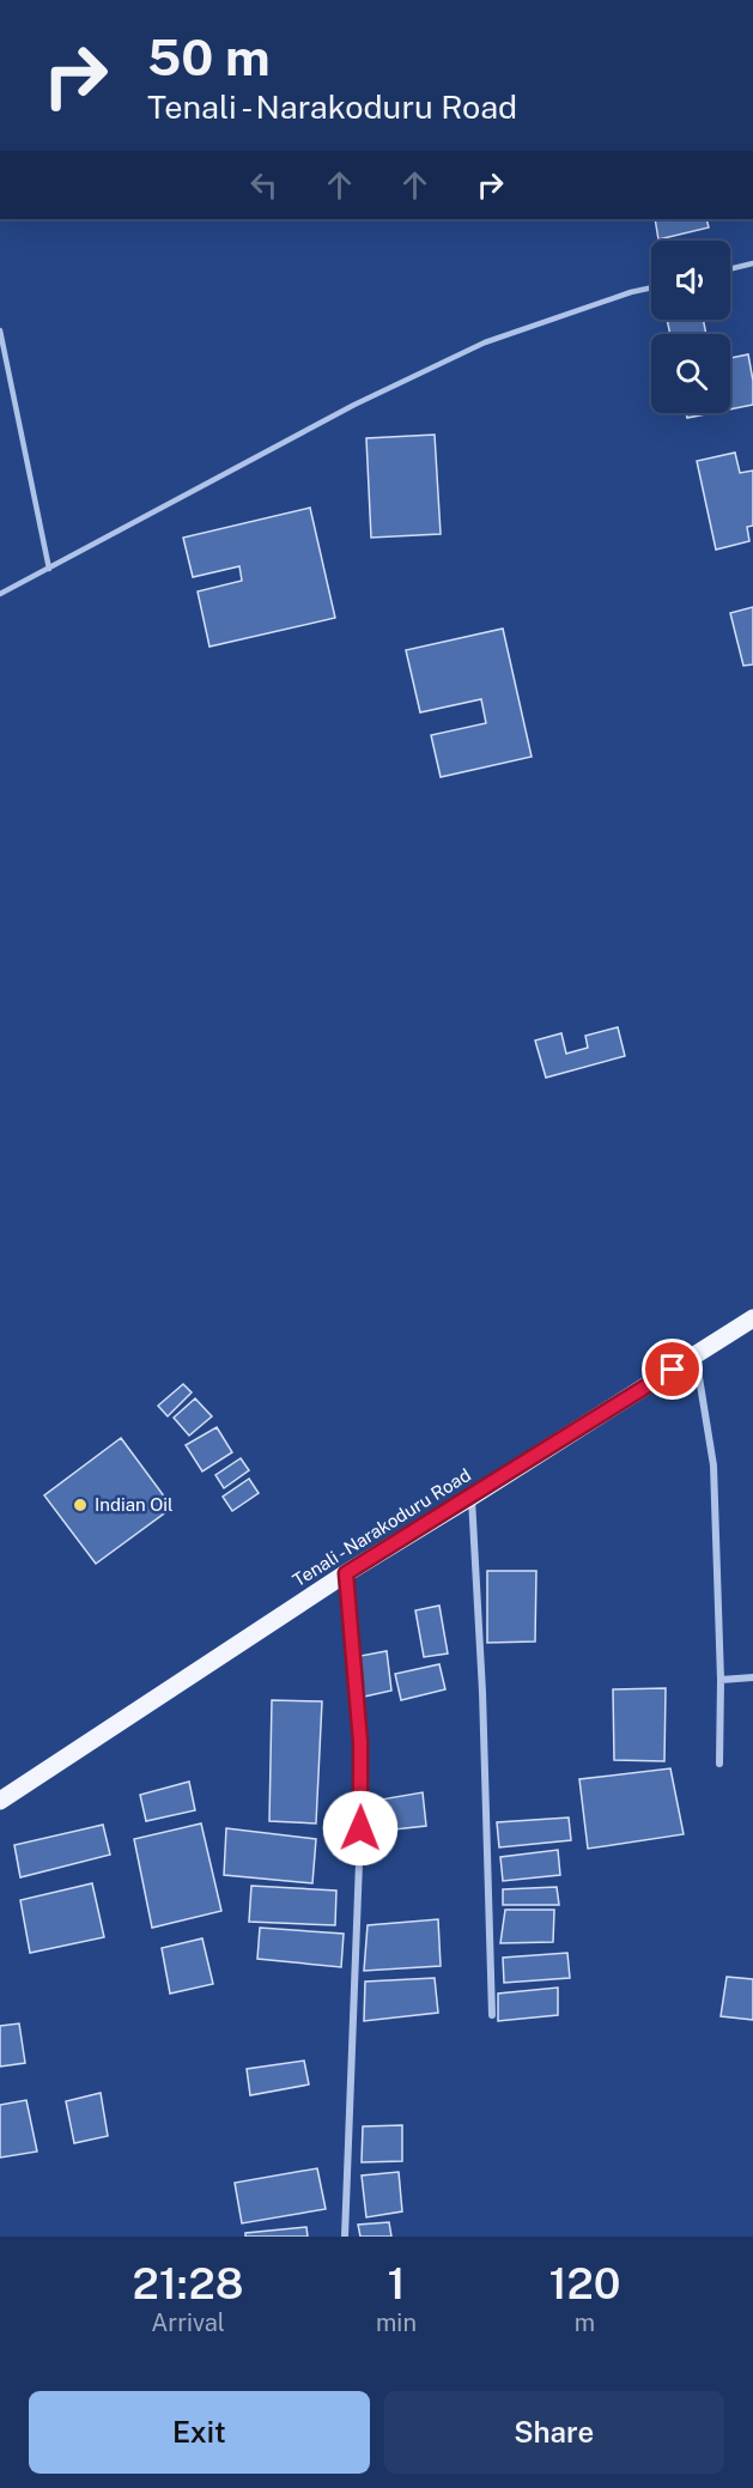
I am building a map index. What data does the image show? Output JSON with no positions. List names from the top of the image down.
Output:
{
  "streets": {
    "main road": ["Tenali - Narakoduru Road"]
  },
  "places": ["Indian Oil"],
  "page": {
    "turn": ["50 m", "Tenali - Narakoduru Road"],
    "eta": [
      "21:28",
      "Arrival",
      "1",
      "min",
      "120",
      "m"
    ],
    "buttons": ["Exit", "Share"]
  }
}
